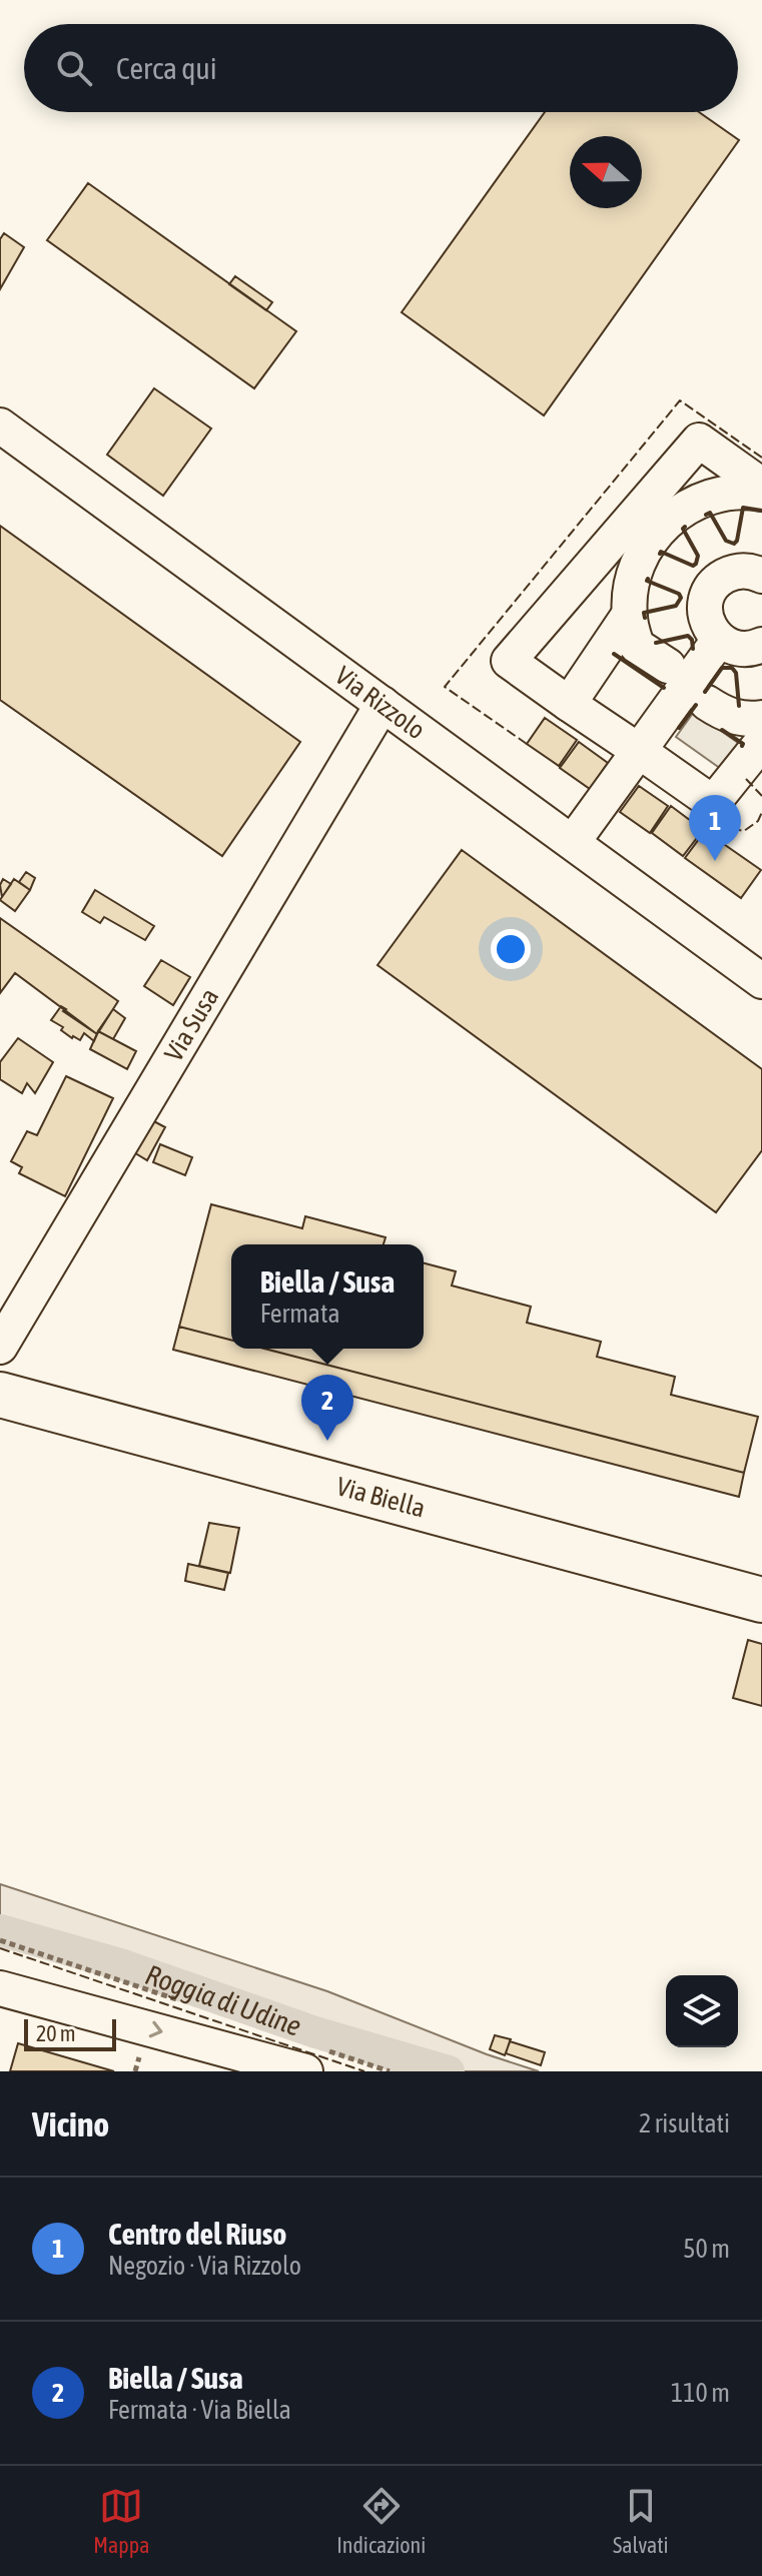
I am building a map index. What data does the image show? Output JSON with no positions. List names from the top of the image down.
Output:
{
  "streets": {
    "main road": ["Via Biella"],
    "street": ["Via Rizzolo", "Via Susa"]
  },
  "crossings": [
    ["Via Rizzolo", "Via Susa"]
  ],
  "water": ["Roggia di Udine"],
  "scale_bar": "20 m",
  "north": "left",
  "page": {
    "search": "Cerca qui",
    "pins": ["1", "2"],
    "popup": ["Biella / Susa", "Fermata"],
    "scale": "20 m",
    "heading": ["Vicino", "2 risultati"],
    "list": [
      {
        "mark": "1",
        "name": "Centro del Riuso",
        "note": "Negozio · Via Rizzolo",
        "value": "50 m"
      },
      {
        "mark": "2",
        "name": "Biella / Susa",
        "note": "Fermata · Via Biella",
        "value": "110 m"
      }
    ],
    "nav": ["Mappa", "Indicazioni", "Salvati"]
  }
}
